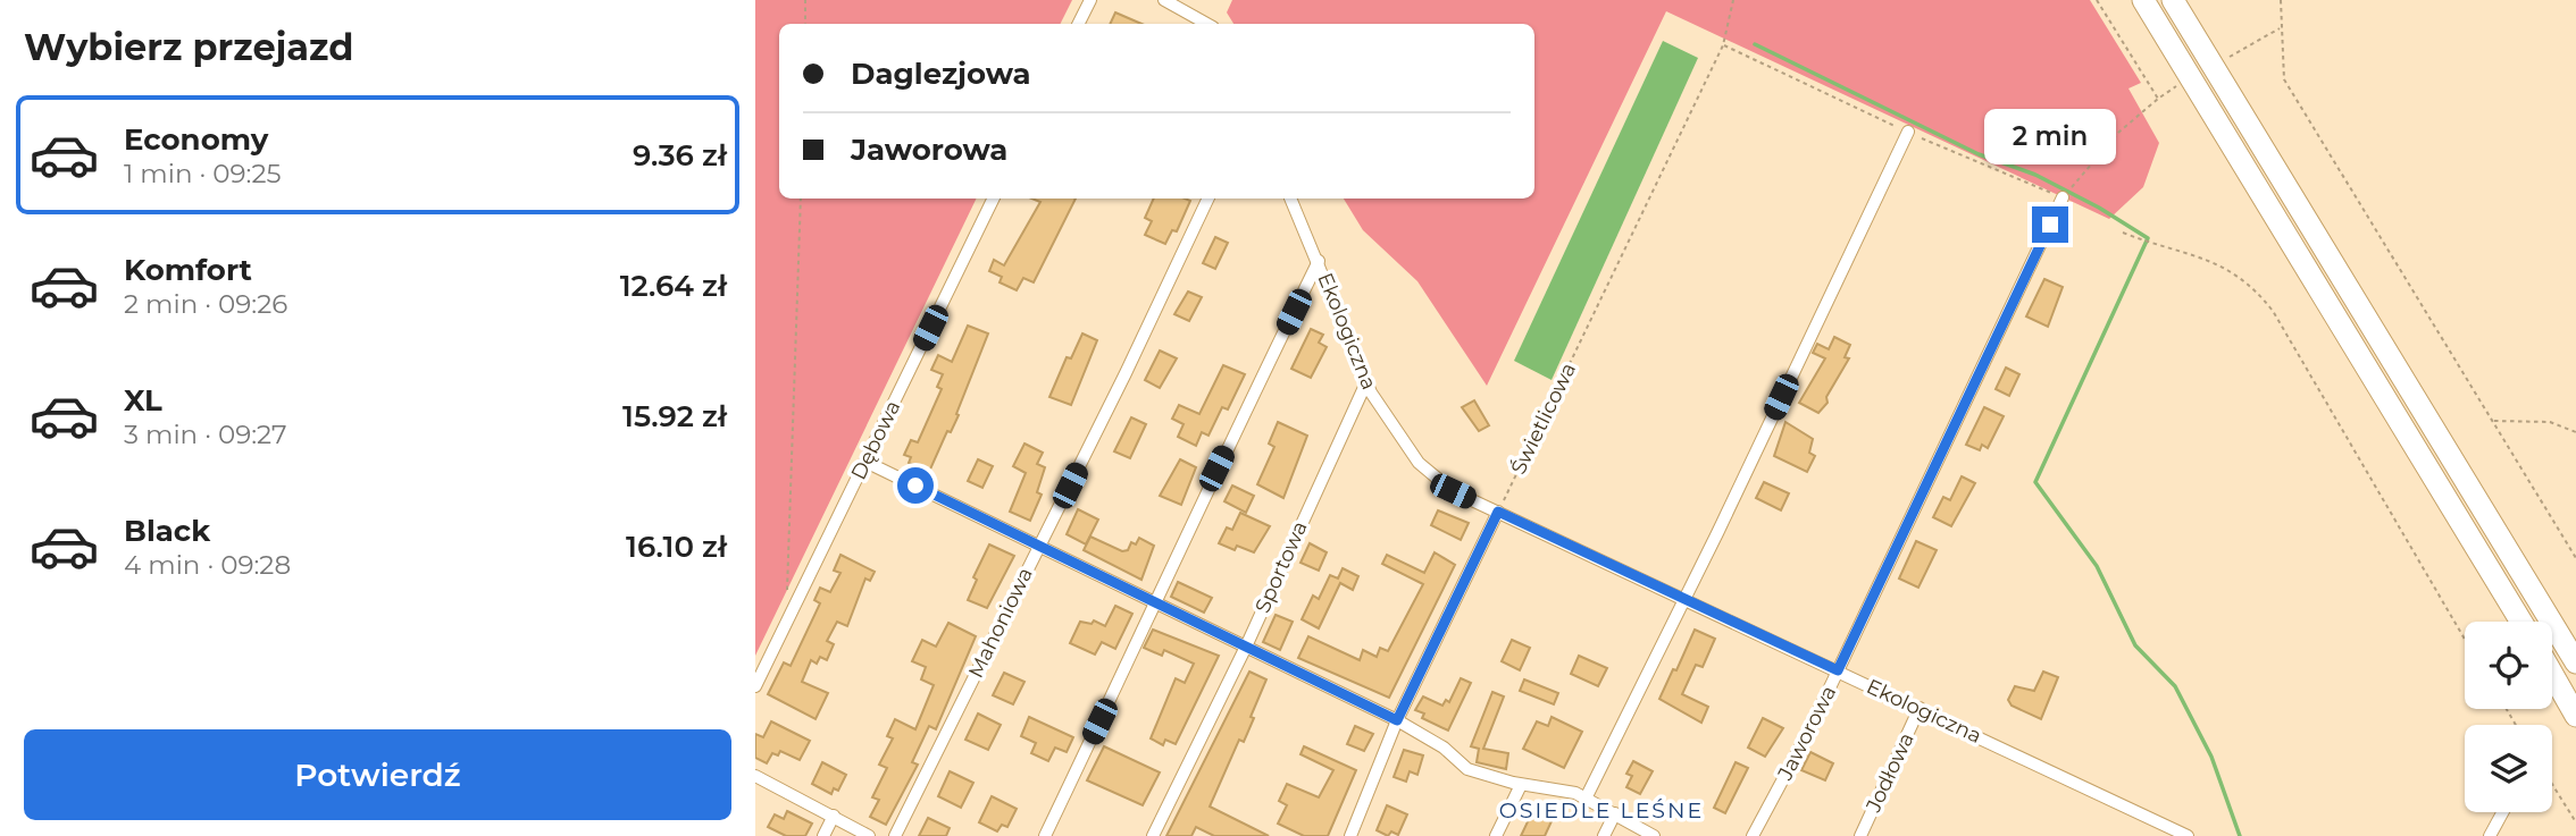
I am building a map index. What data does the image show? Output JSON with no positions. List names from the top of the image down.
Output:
{
  "streets": {
    "street": [
      "Ekologiczna",
      "Dębowa",
      "Sportowa",
      "Mahoniowa",
      "Jaworowa",
      "Jodłowa"
    ],
    "path": ["Świetlicowa"]
  },
  "crossings": [
    ["Ekologiczna", "Świetlicowa"],
    ["Ekologiczna", "Sportowa"],
    ["Ekologiczna", "Jaworowa"],
    ["Ekologiczna", "Jodłowa"]
  ],
  "districts": ["OSIEDLE LEŚNE"],
  "page": {
    "heading": "Wybierz przejazd",
    "banner": ["Daglezjowa", "Jaworowa"],
    "list": [
      {
        "name": "Economy",
        "note": "1 min · 09:25",
        "value": "9.36 zł"
      },
      {
        "name": "Komfort",
        "note": "2 min · 09:26",
        "value": "12.64 zł"
      },
      {
        "name": "XL",
        "note": "3 min · 09:27",
        "value": "15.92 zł"
      },
      {
        "name": "Black",
        "note": "4 min · 09:28",
        "value": "16.10 zł"
      }
    ],
    "bubble": "2 min",
    "buttons": "Potwierdź"
  }
}
